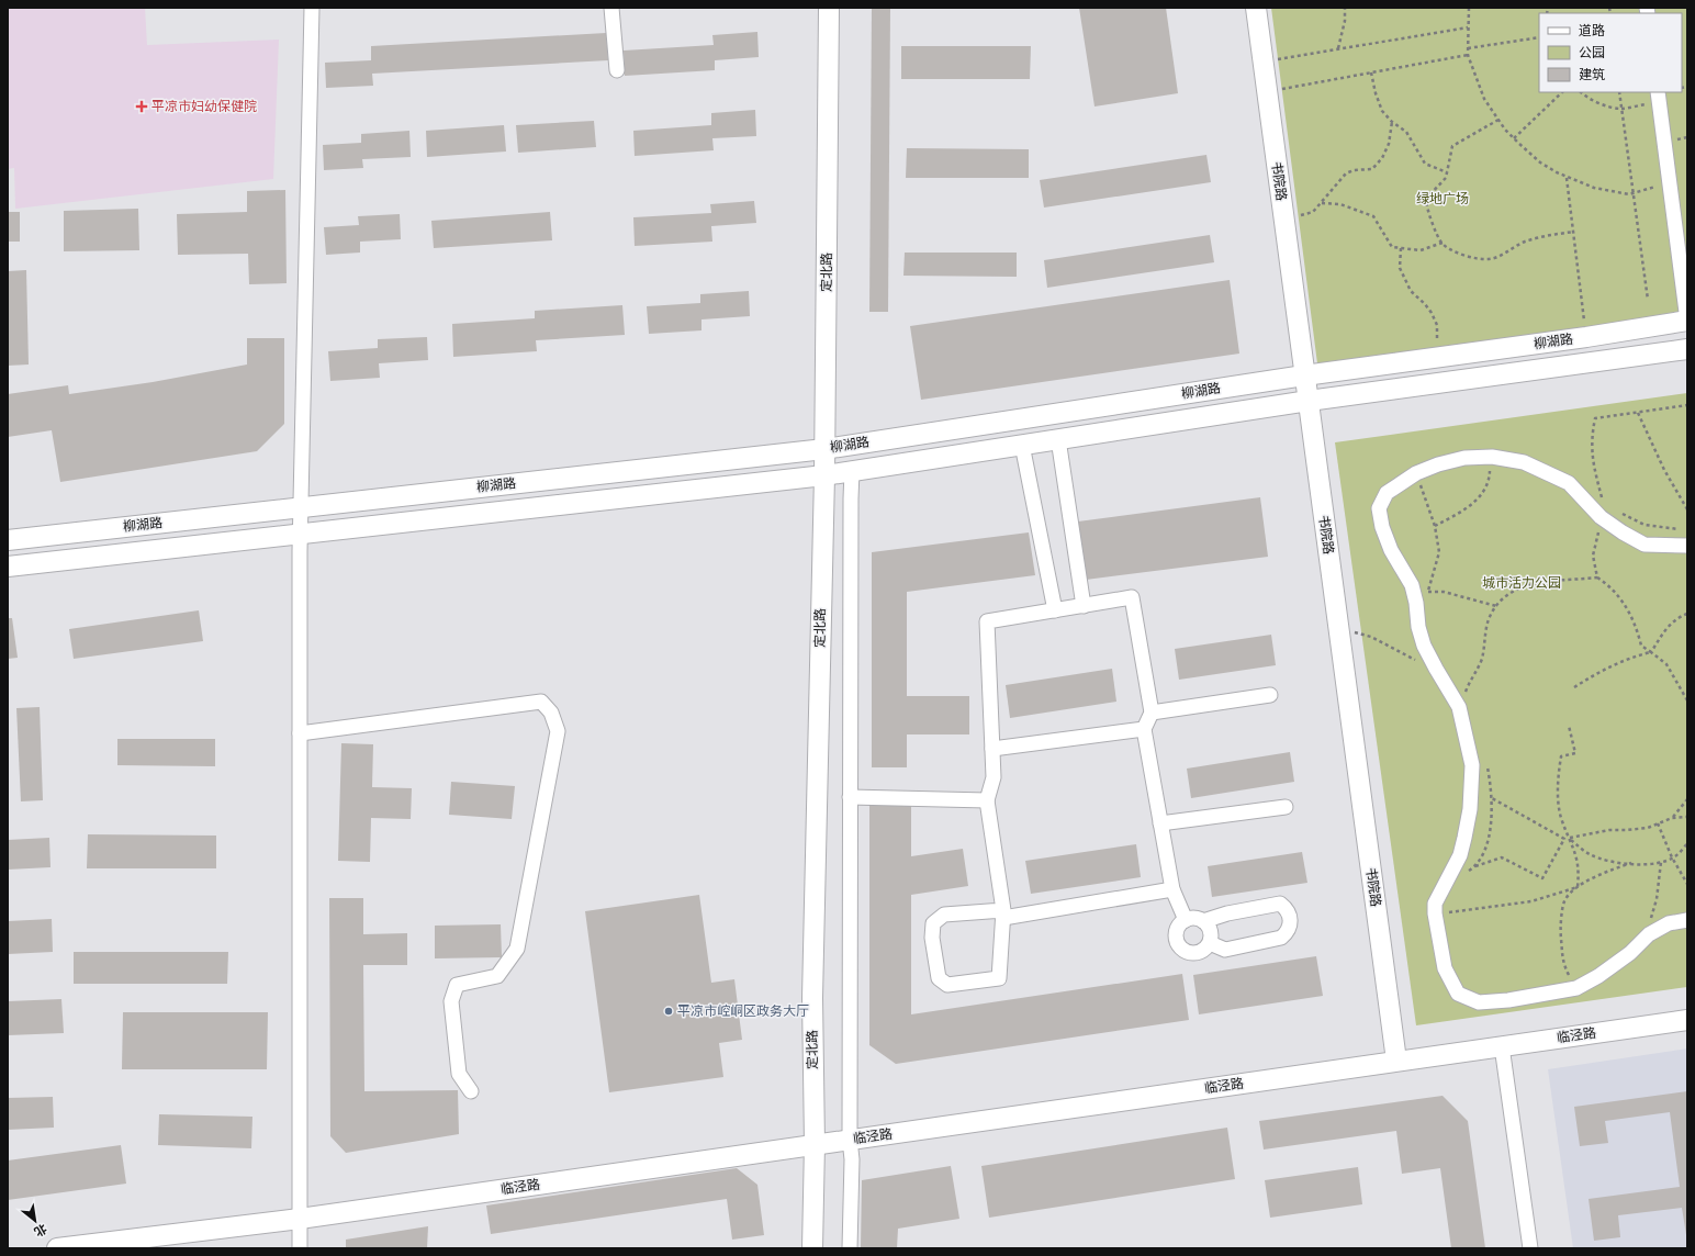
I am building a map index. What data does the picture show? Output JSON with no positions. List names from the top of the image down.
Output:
{
  "streets": {
    "street": [
      "书院路",
      "定北路",
      "柳湖路",
      "临泾路"
    ]
  },
  "crossings": [
    ["书院路", "柳湖路"],
    ["书院路", "临泾路"],
    ["定北路", "柳湖路"],
    ["定北路", "临泾路"]
  ],
  "parks": ["绿地广场", "城市活力公园"],
  "places": {
    "health": ["平凉市妇幼保健院"],
    "other": ["平凉市崆峒区政务大厅"]
  },
  "legend": ["道路", "公园", "建筑"],
  "north": "bottom right"
}
